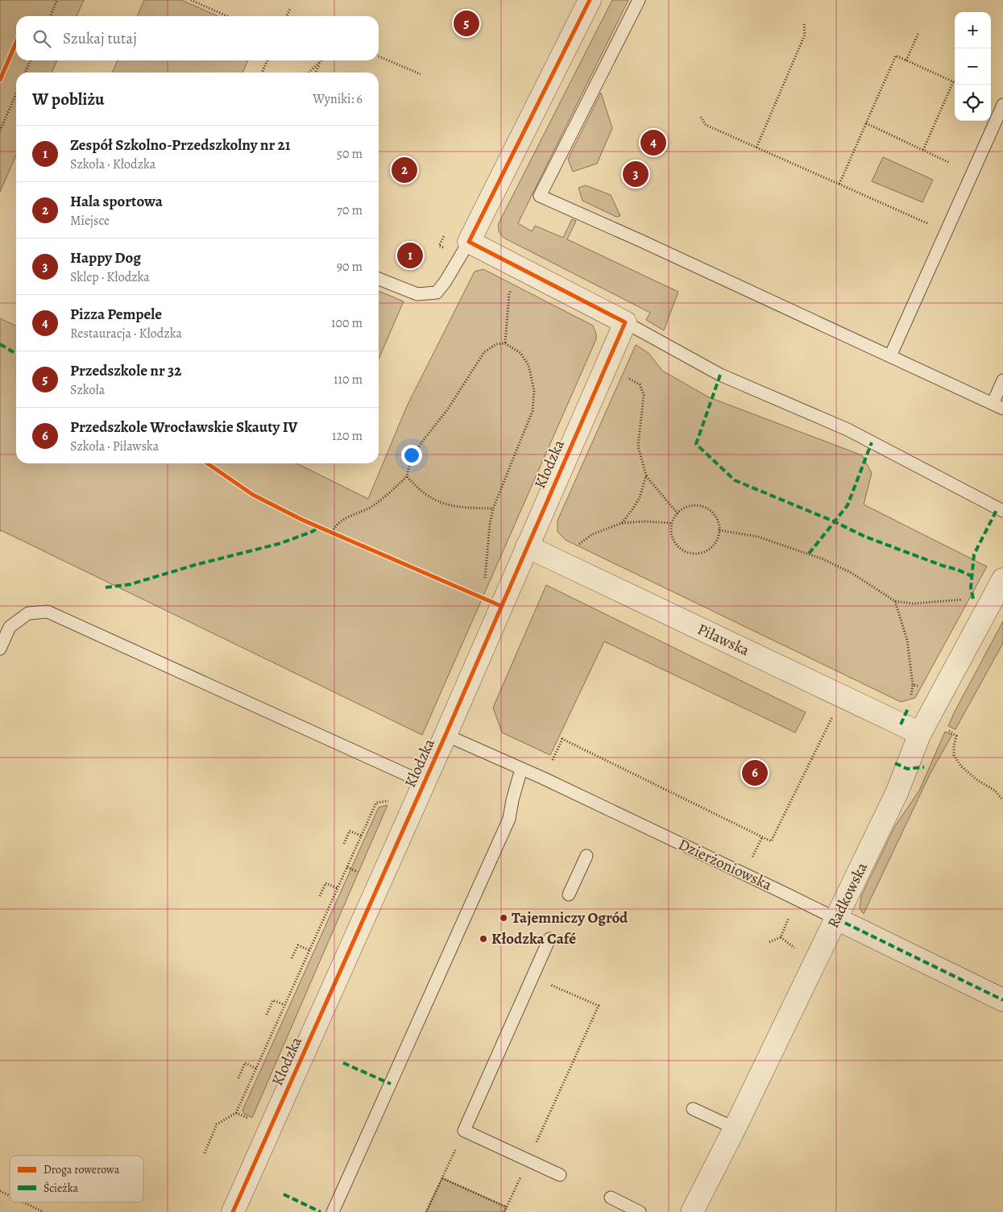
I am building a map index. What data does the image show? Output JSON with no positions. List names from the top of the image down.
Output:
{
  "streets": {
    "street": [
      "Kłodzka",
      "Piławska",
      "Dzierżoniowska",
      "Radkowska"
    ]
  },
  "crossings": [
    ["Kłodzka", "Piławska"],
    ["Kłodzka", "Dzierżoniowska"],
    ["Piławska", "Radkowska"],
    ["Dzierżoniowska", "Radkowska"]
  ],
  "places": ["Tajemniczy Ogród", "Kłodzka Café"],
  "legend": ["Droga rowerowa", "Ścieżka"],
  "page": {
    "pins": [
      "5",
      "4",
      "2",
      "3",
      "1",
      "6"
    ],
    "map_buttons": ["+", "−"],
    "search": "Szukaj tutaj",
    "heading": ["W pobliżu", "Wyniki: 6"],
    "list": [
      {
        "mark": "1",
        "name": "Zespół Szkolno-Przedszkolny nr 21",
        "note": "Szkoła · Kłodzka",
        "value": "50 m"
      },
      {
        "mark": "2",
        "name": "Hala sportowa",
        "note": "Miejsce",
        "value": "70 m"
      },
      {
        "mark": "3",
        "name": "Happy Dog",
        "note": "Sklep · Kłodzka",
        "value": "90 m"
      },
      {
        "mark": "4",
        "name": "Pizza Pempele",
        "note": "Restauracja · Kłodzka",
        "value": "100 m"
      },
      {
        "mark": "5",
        "name": "Przedszkole nr 32",
        "note": "Szkoła",
        "value": "110 m"
      },
      {
        "mark": "6",
        "name": "Przedszkole Wrocławskie Skauty IV",
        "note": "Szkoła · Piławska",
        "value": "120 m"
      }
    ]
  }
}
